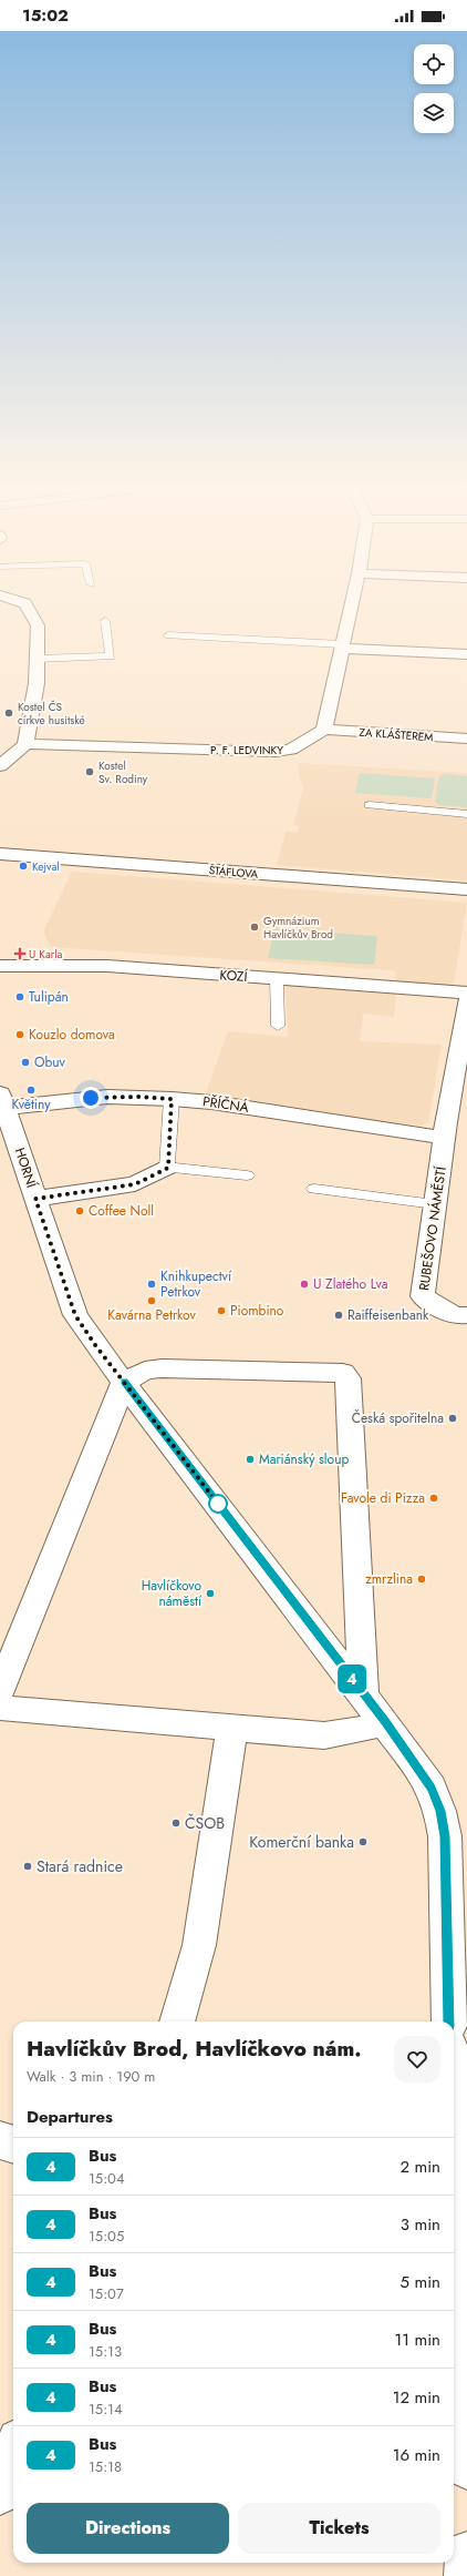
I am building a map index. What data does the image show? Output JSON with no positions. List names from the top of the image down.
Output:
{
  "streets": {
    "street": [
      "ZA KLÁŠTEREM",
      "P. F. LEDVINKY",
      "ŠTÁFLOVA",
      "KOZÍ",
      "PŘÍČNÁ",
      "HORNÍ",
      "RUBEŠOVO NÁMĚSTÍ"
    ]
  },
  "crossings": [
    ["ZA KLÁŠTEREM", "P. F. LEDVINKY"],
    ["PŘÍČNÁ", "HORNÍ"],
    ["PŘÍČNÁ", "RUBEŠOVO NÁMĚSTÍ"]
  ],
  "places": {
    "other": [
      "Kostel ČS církve husitské",
      "Kostel Sv. Rodiny",
      "Kejval",
      "Gymnázium Havlíčkův Brod",
      "Tulipán",
      "Kouzlo domova",
      "Obuv",
      "Květiny",
      "Coffee Noll",
      "Knihkupectví Petrkov",
      "U Zlatého Lva",
      "Kavárna Petrkov",
      "Piombino",
      "Raiffeisenbank",
      "Česká spořitelna",
      "Mariánský sloup",
      "Favole di Pizza",
      "zmrzlina",
      "Havlíčkovo náměstí",
      "ČSOB",
      "Komerční banka",
      "Stará radnice"
    ],
    "health": ["U Karla"]
  },
  "lines": ["bus line 4"],
  "page": {
    "status": "15:02",
    "on_map": "4",
    "heading": [
      ["Havlíčkův Brod, Havlíčkovo nám.", "Walk · 3 min · 190 m"],
      "Departures"
    ],
    "list": [
      {
        "mark": "4",
        "name": "Bus",
        "note": "15:04",
        "value": "2 min"
      },
      {
        "mark": "4",
        "name": "Bus",
        "note": "15:05",
        "value": "3 min"
      },
      {
        "mark": "4",
        "name": "Bus",
        "note": "15:07",
        "value": "5 min"
      },
      {
        "mark": "4",
        "name": "Bus",
        "note": "15:13",
        "value": "11 min"
      },
      {
        "mark": "4",
        "name": "Bus",
        "note": "15:14",
        "value": "12 min"
      },
      {
        "mark": "4",
        "name": "Bus",
        "note": "15:18",
        "value": "16 min"
      }
    ],
    "buttons": ["Directions", "Tickets"]
  }
}
